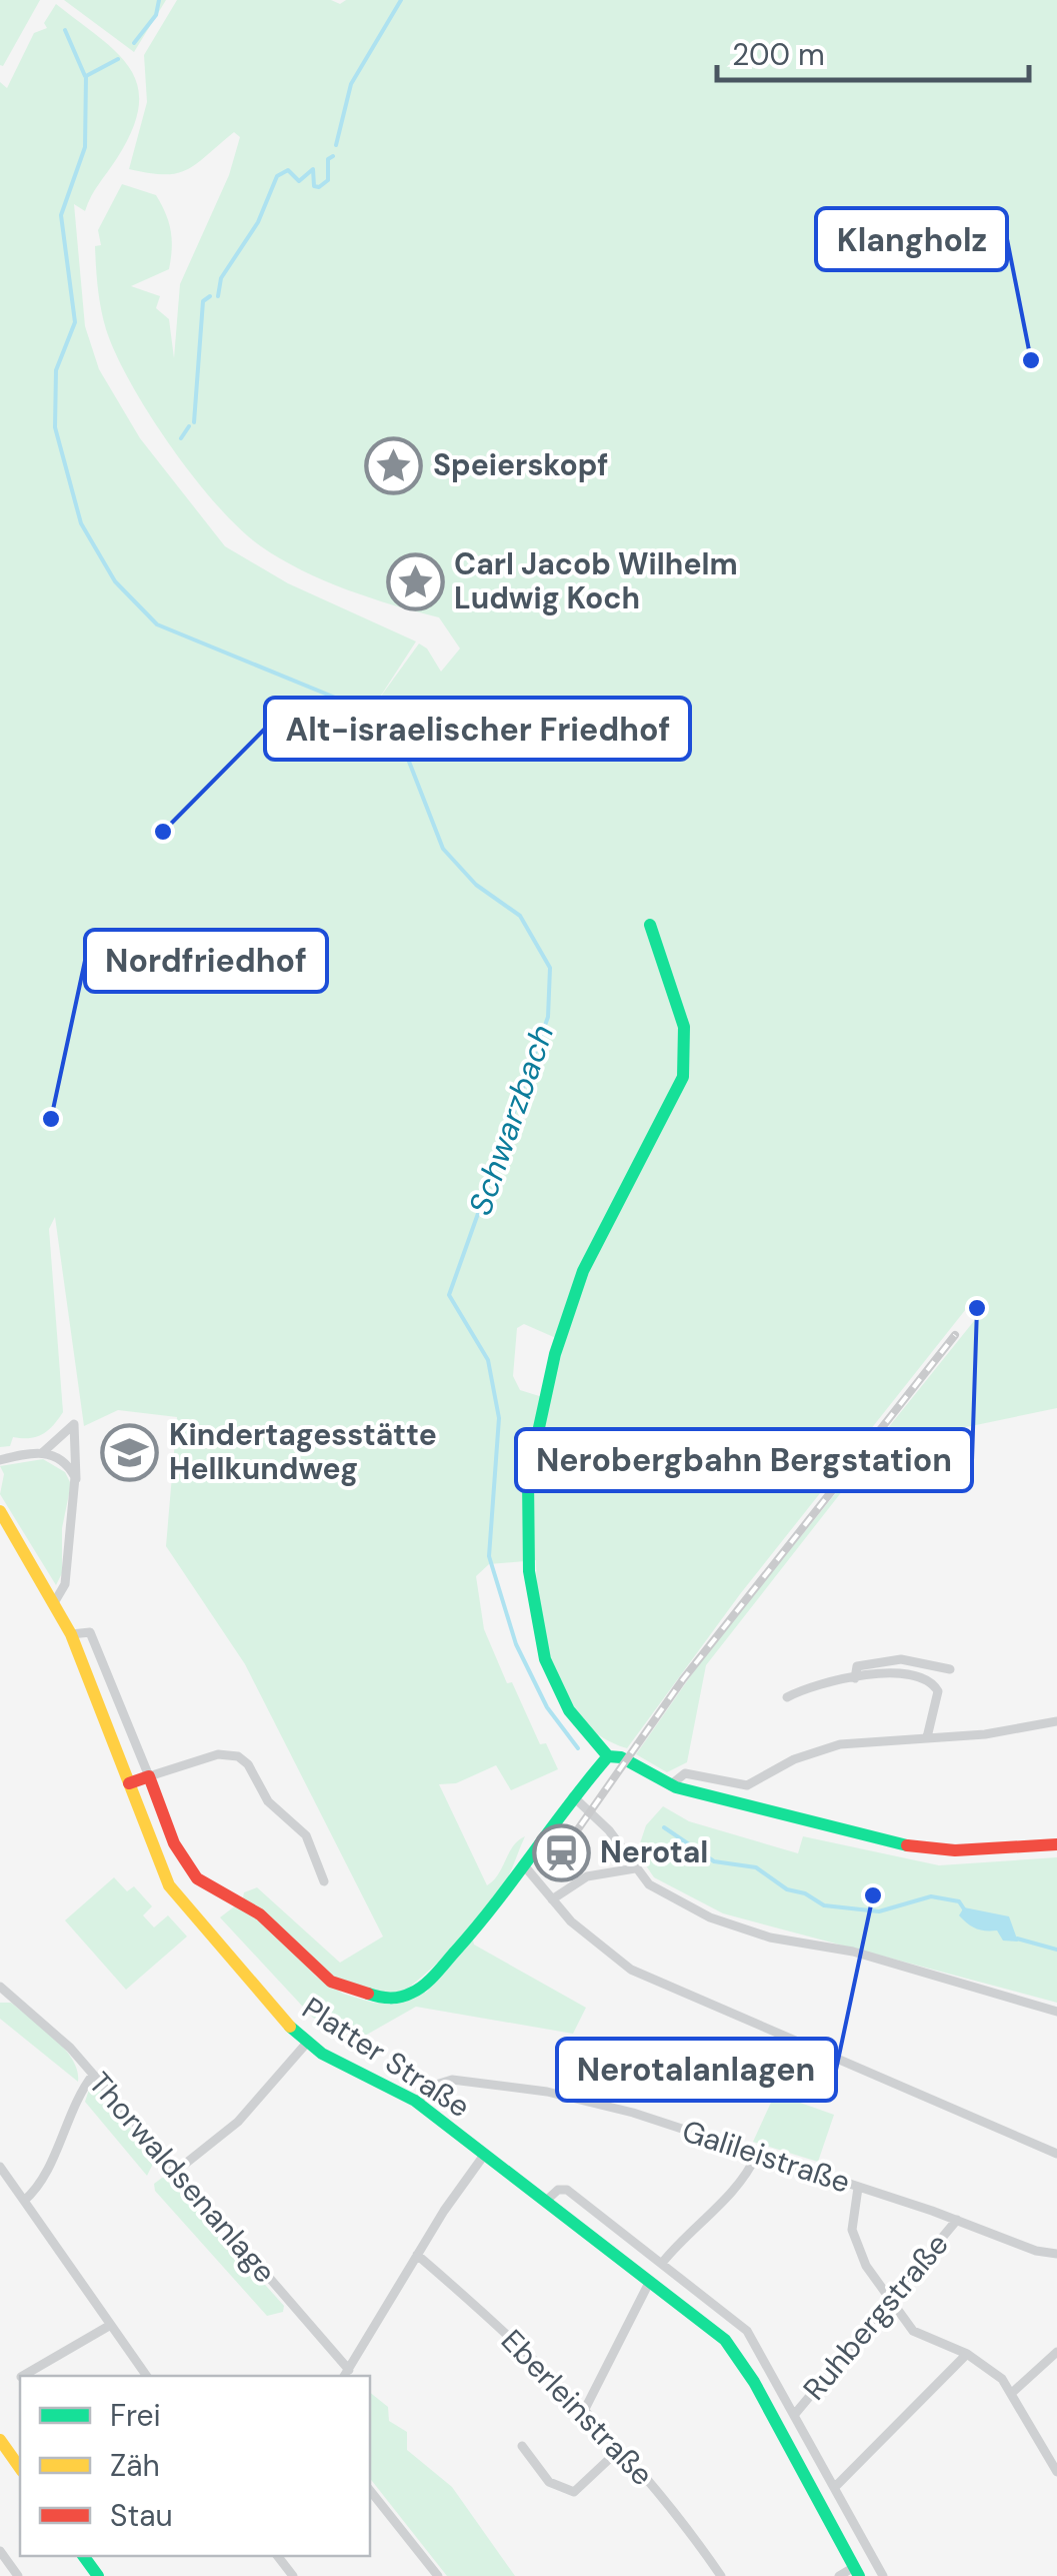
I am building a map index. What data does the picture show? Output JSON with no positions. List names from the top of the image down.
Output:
{
  "streets": {
    "street": [
      "Platter Straße",
      "Galileistraße",
      "Thorwaldsenanlage",
      "Ruhbergstraße",
      "Eberleinstraße"
    ]
  },
  "crossings": [
    ["Platter Straße", "Galileistraße"],
    ["Galileistraße", "Ruhbergstraße"]
  ],
  "water": ["Schwarzbach"],
  "places": {
    "other": [
      "Klangholz",
      "Alt-israelischer Friedhof",
      "Nordfriedhof",
      "Nerobergbahn Bergstation",
      "Nerotalanlagen"
    ],
    "place": ["Speierskopf", "Carl Jacob Wilhelm Ludwig Koch"],
    "school or university": ["Kindertagesstätte Hellkundweg"],
    "station": ["Nerotal"]
  },
  "legend": ["Frei", "Zäh", "Stau"],
  "scale_bar": "200 m"
}
